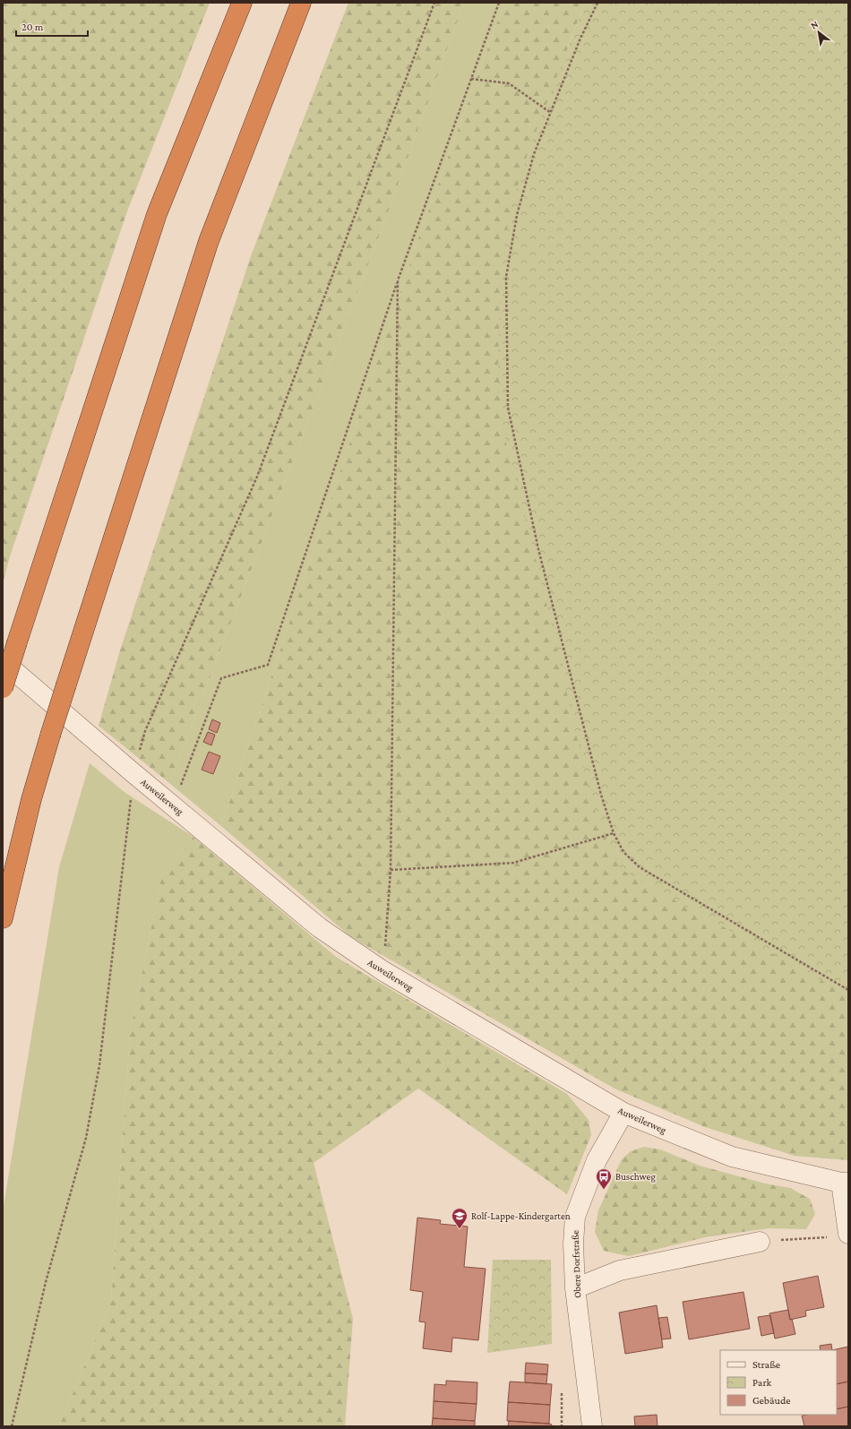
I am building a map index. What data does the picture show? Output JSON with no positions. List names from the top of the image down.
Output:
{
  "streets": {
    "street": ["Auweilerweg", "Obere Dorfstraße"]
  },
  "crossings": [
    ["Auweilerweg", "Obere Dorfstraße"]
  ],
  "places": {
    "bus stop": ["Buschweg"],
    "school or university": ["Rolf-Lappe-Kindergarten"]
  },
  "legend": ["Straße", "Park", "Gebäude"],
  "scale_bar": "20 m",
  "north": "top left"
}
